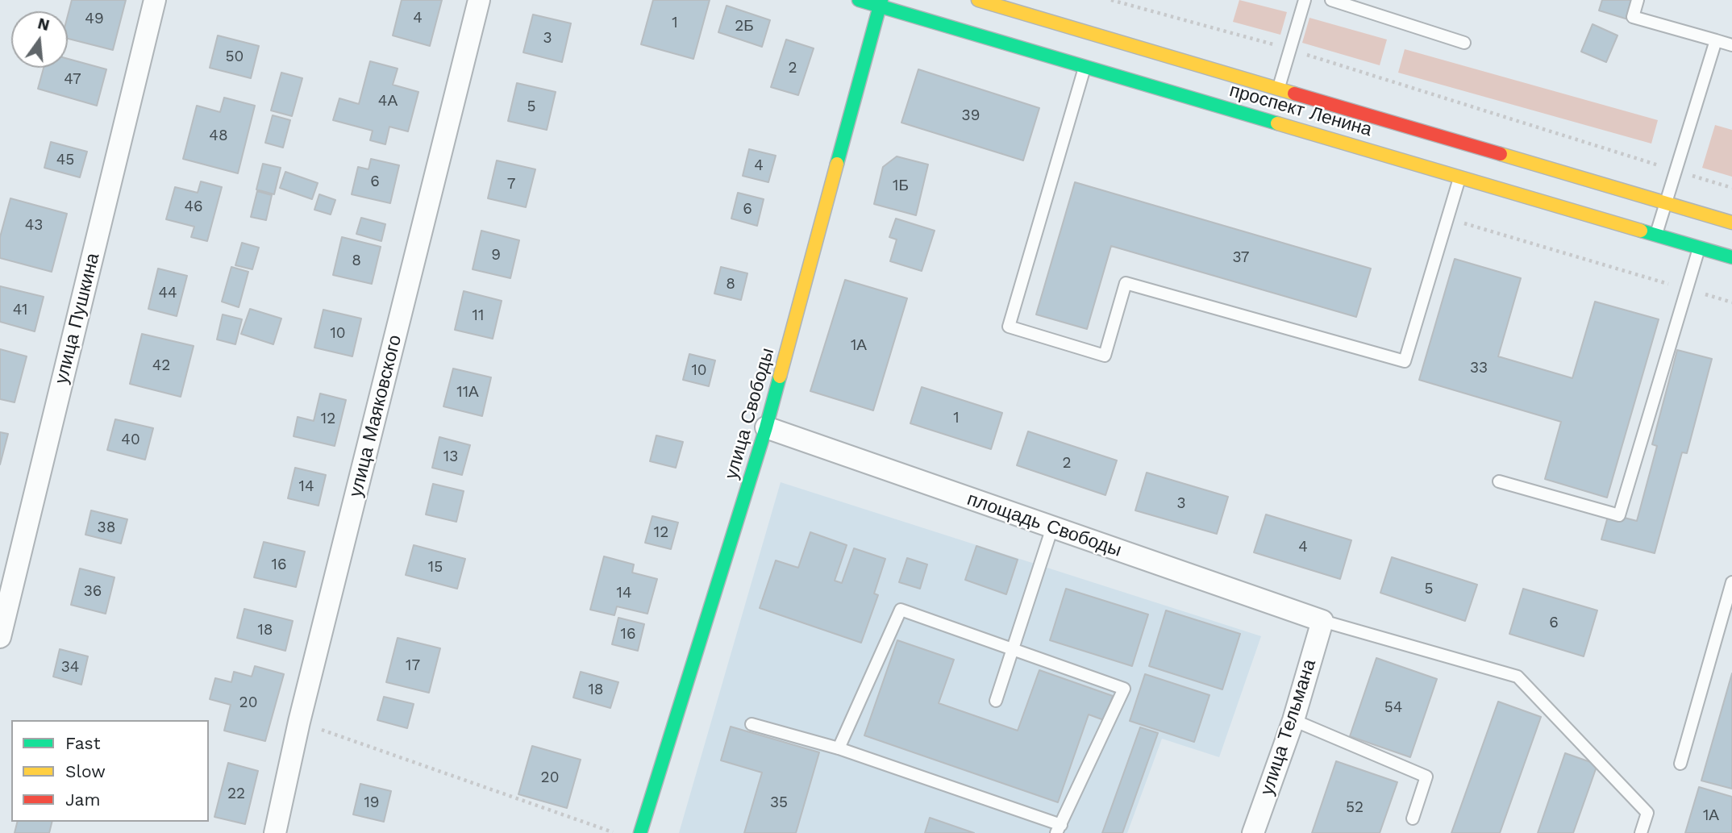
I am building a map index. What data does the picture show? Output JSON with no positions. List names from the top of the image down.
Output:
{
  "streets": {
    "main road": ["проспект Ленина", "улица Свободы"],
    "street": [
      "улица Пушкина",
      "улица Маяковского",
      "площадь Свободы",
      "улица Тельмана"
    ]
  },
  "crossings": [
    ["проспект Ленина", "улица Свободы"],
    ["улица Свободы", "площадь Свободы"],
    ["площадь Свободы", "улица Тельмана"]
  ],
  "house_numbers": [
    "4",
    "49",
    "1",
    "2Б",
    "3",
    "50",
    "2",
    "47",
    "4А",
    "5",
    "39",
    "48",
    "45",
    "4",
    "6",
    "7",
    "1Б",
    "46",
    "6",
    "43",
    "9",
    "37",
    "8",
    "8",
    "44",
    "41",
    "11",
    "10",
    "1А",
    "42",
    "33",
    "10",
    "11А",
    "1",
    "12",
    "40",
    "13",
    "2",
    "14",
    "3",
    "38",
    "12",
    "4",
    "16",
    "15",
    "5",
    "36",
    "14",
    "6",
    "18",
    "16",
    "17",
    "34",
    "18",
    "20",
    "54",
    "20",
    "22",
    "19",
    "35",
    "52",
    "1А"
  ],
  "legend": ["Fast", "Slow", "Jam"],
  "north": "top"
}
